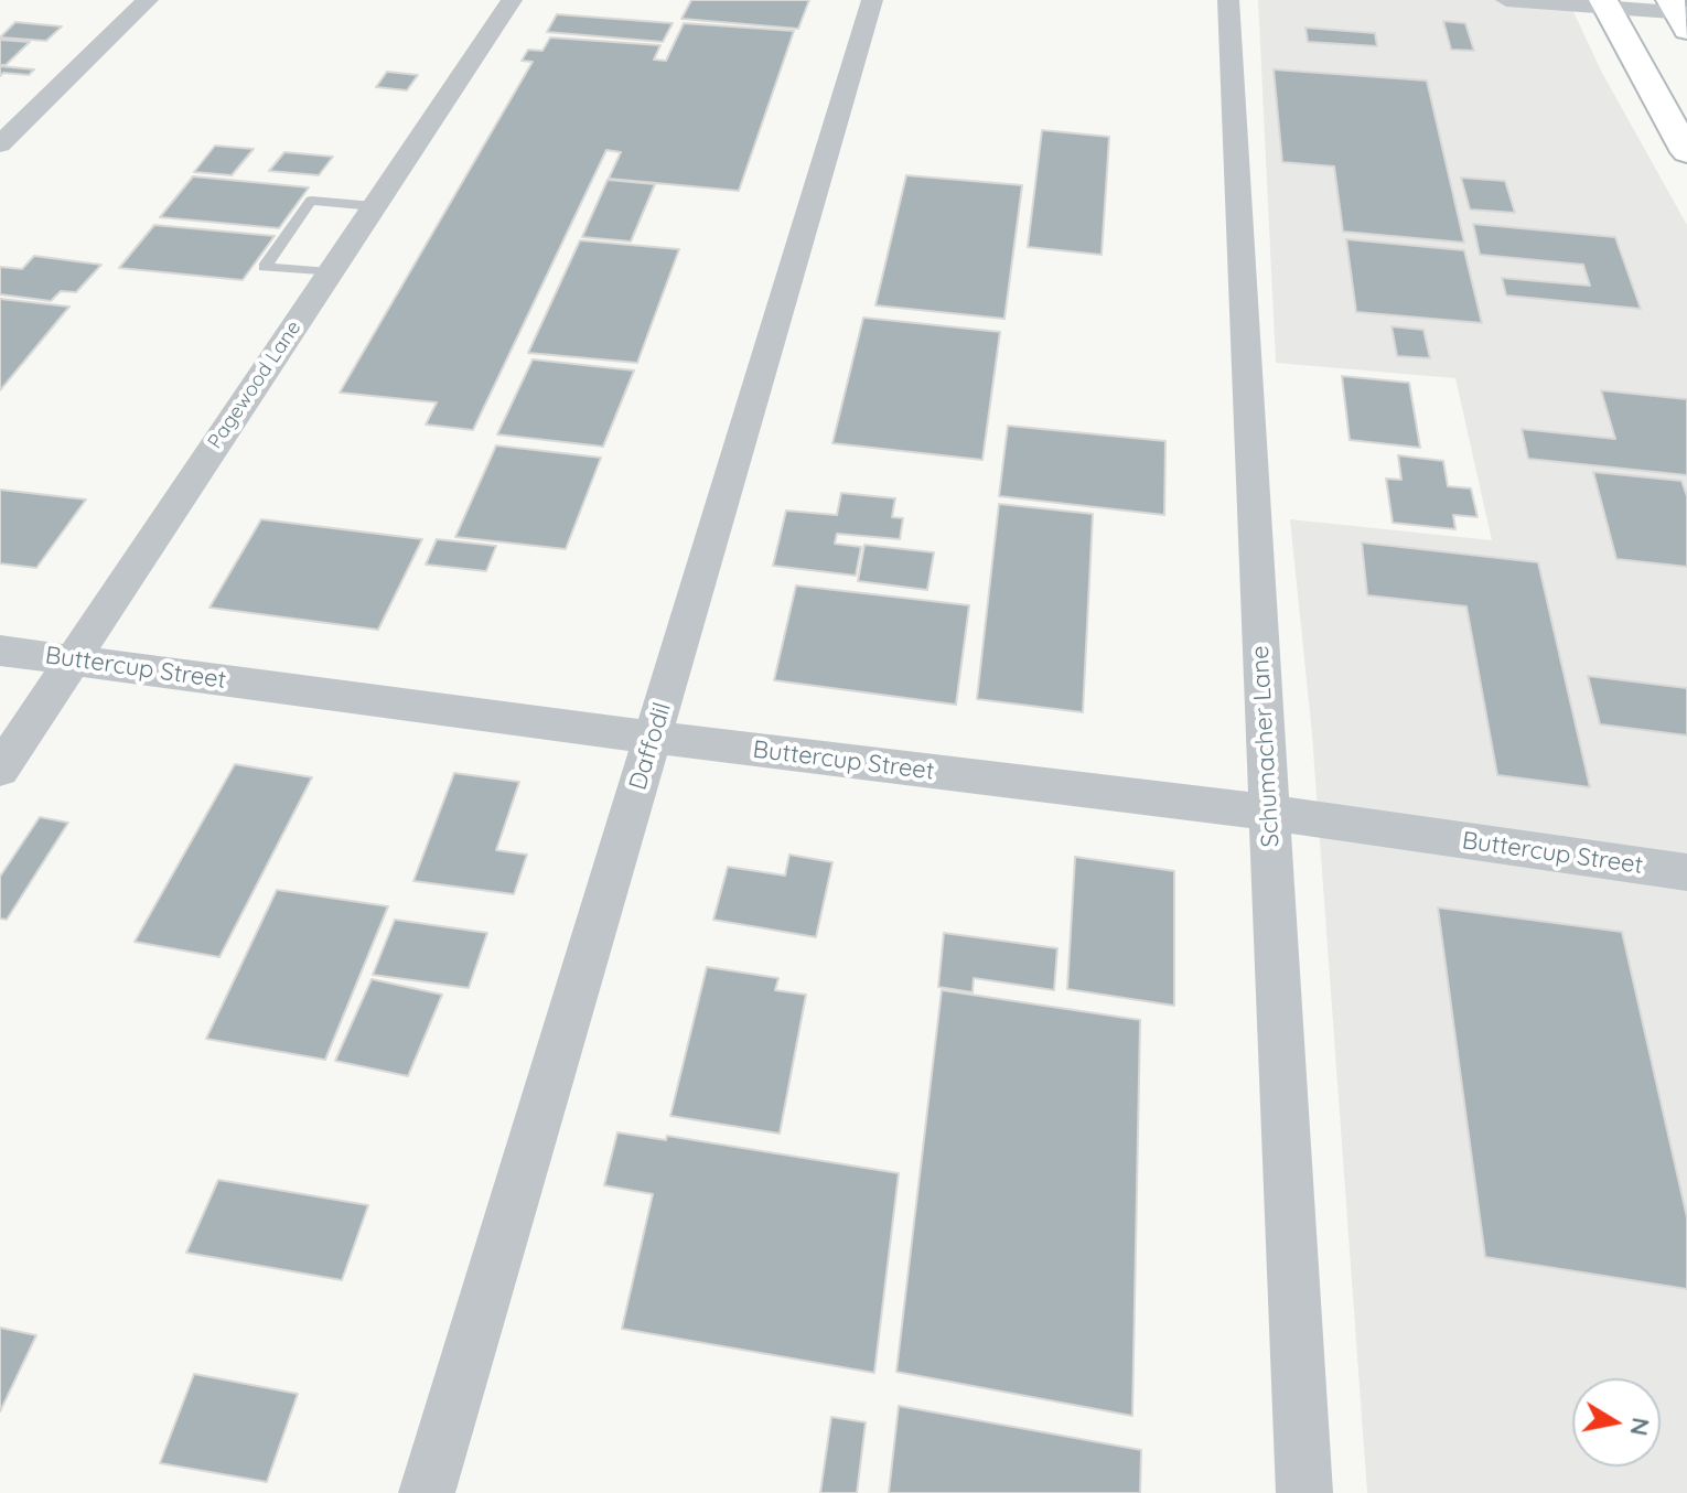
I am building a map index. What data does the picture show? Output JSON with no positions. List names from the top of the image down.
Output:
{
  "streets": {
    "street": [
      "Pagewood Lane",
      "Buttercup Street",
      "Daffodil",
      "Schumacher Lane"
    ]
  },
  "crossings": [
    ["Pagewood Lane", "Buttercup Street"],
    ["Buttercup Street", "Daffodil"],
    ["Buttercup Street", "Schumacher Lane"]
  ],
  "north": "right"
}
